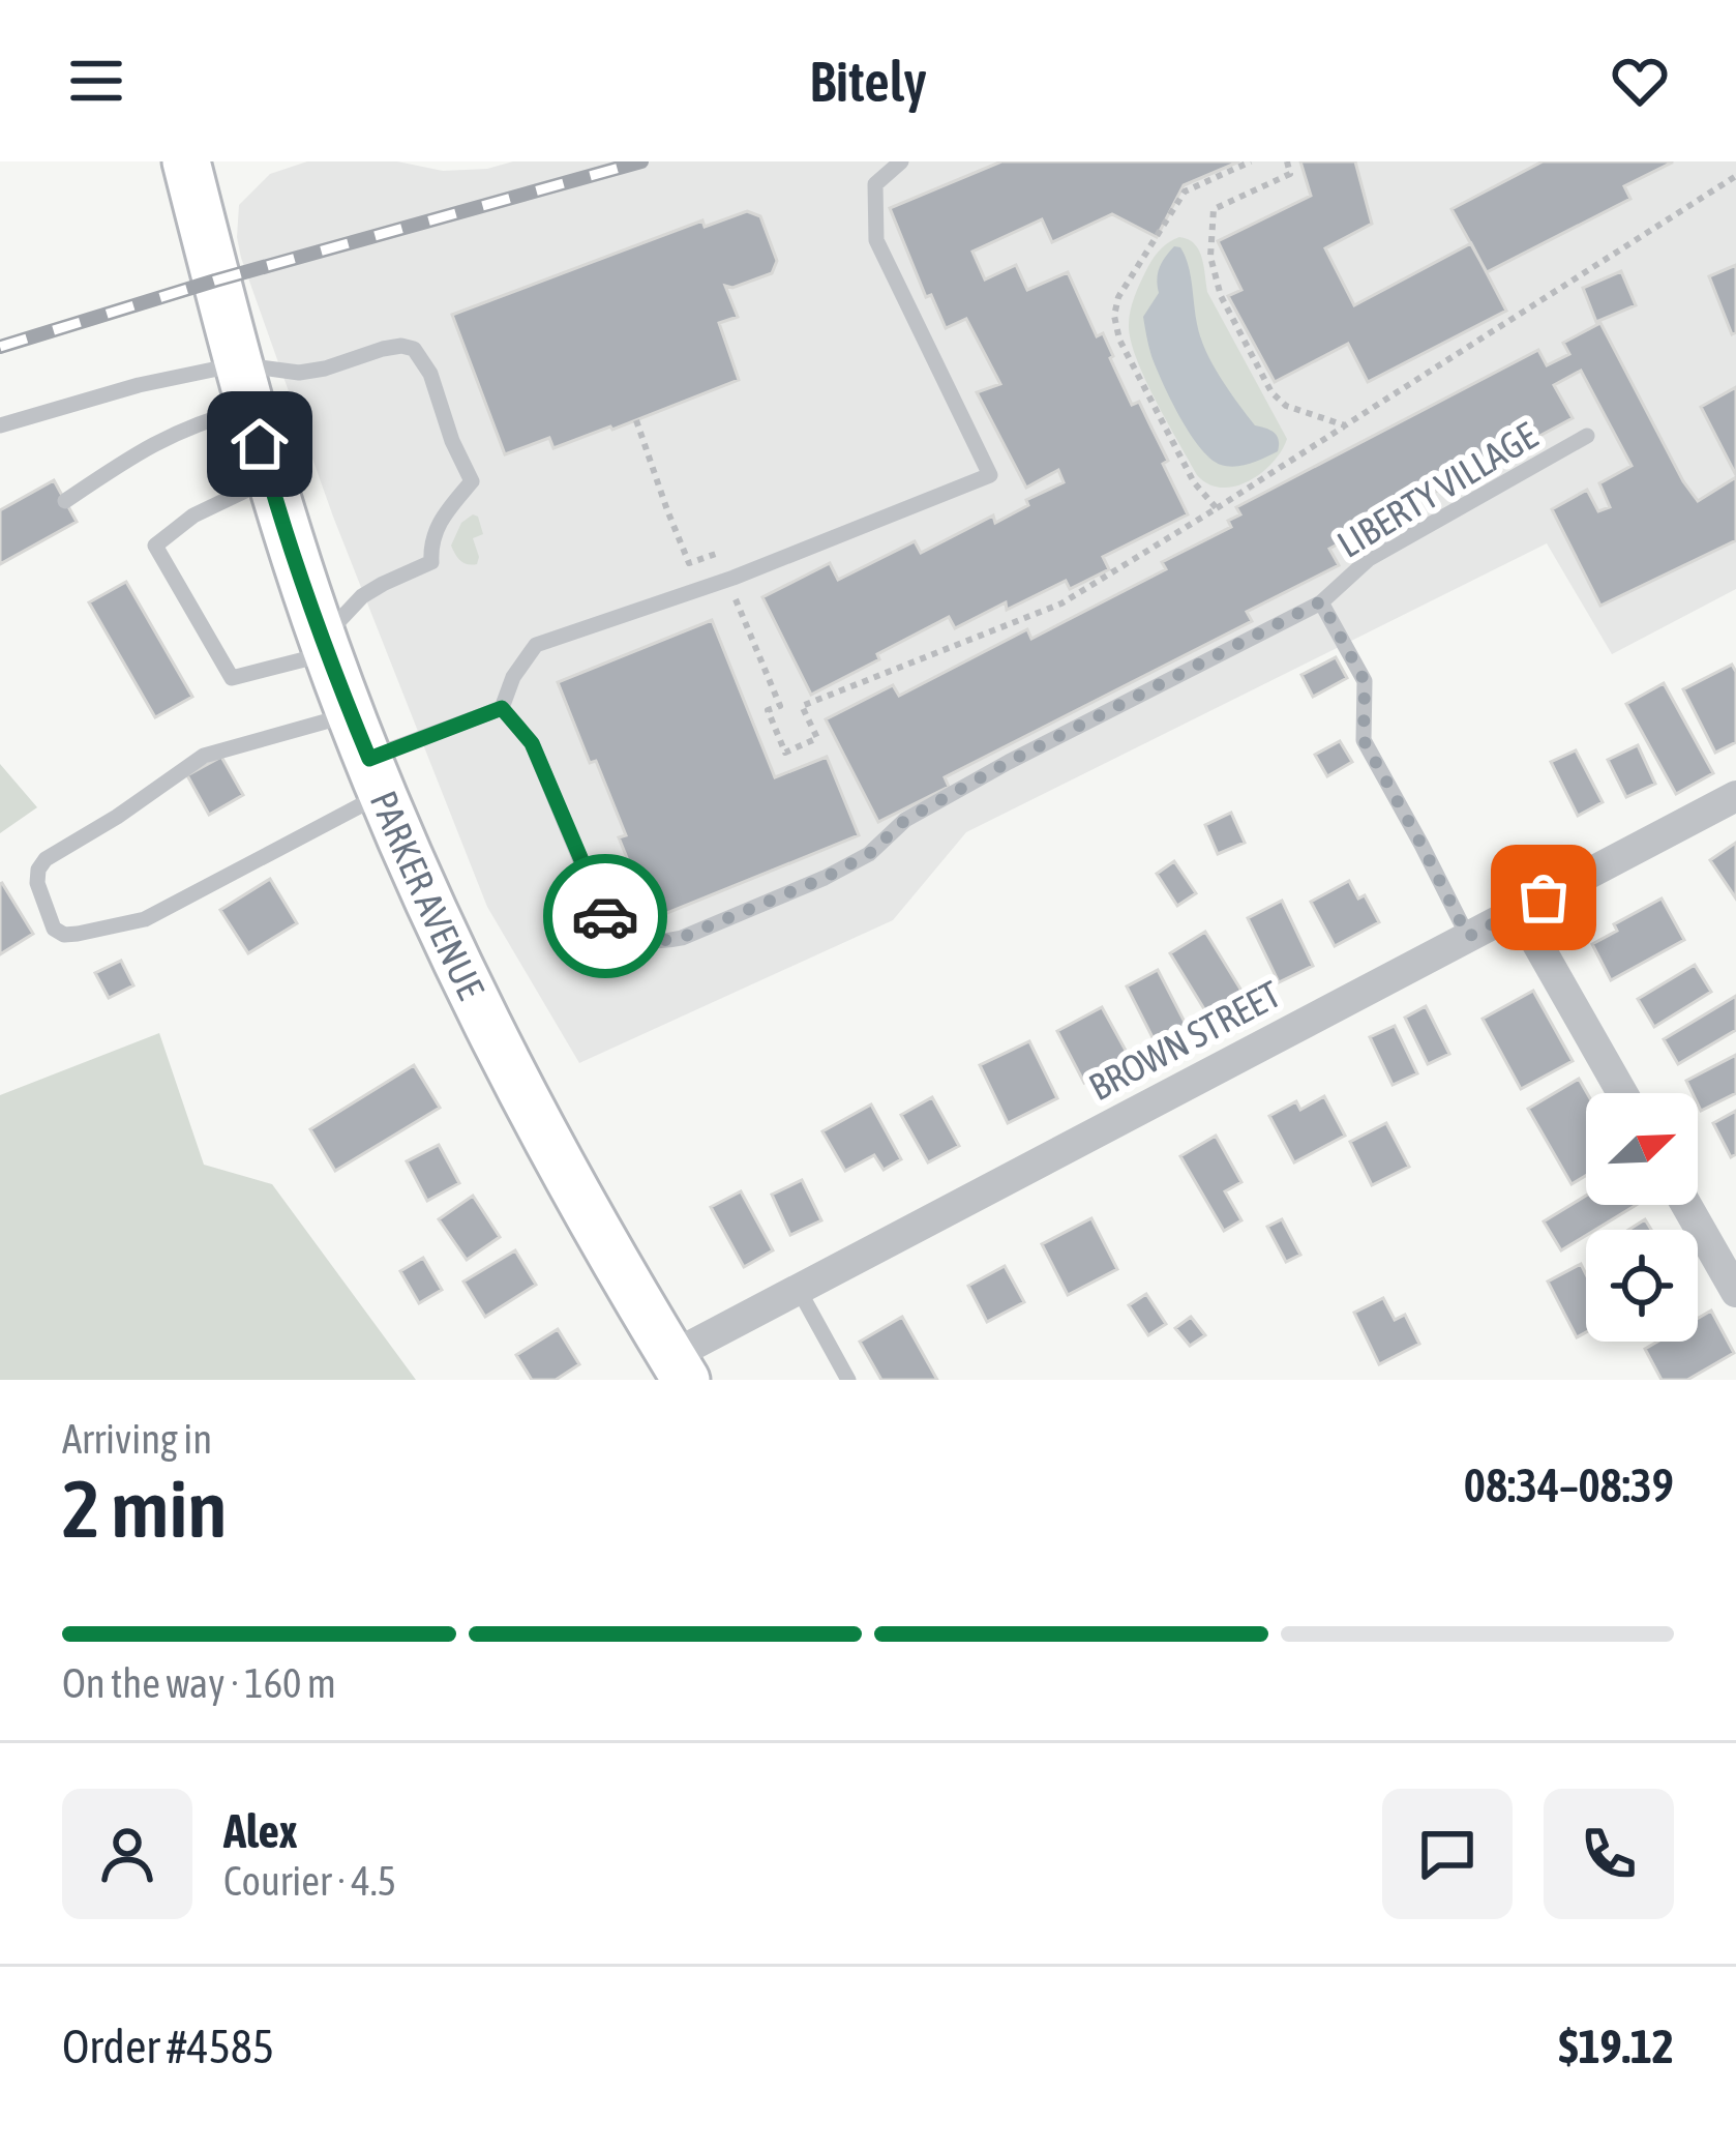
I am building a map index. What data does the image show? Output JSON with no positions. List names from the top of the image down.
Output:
{
  "streets": {
    "main road": ["PARKER AVENUE"],
    "street": ["BROWN STREET"],
    "lane": ["LIBERTY VILLAGE"]
  },
  "crossings": [
    ["LIBERTY VILLAGE", "BROWN STREET"],
    ["PARKER AVENUE", "BROWN STREET"]
  ],
  "north": "top right",
  "page": {
    "header": "Bitely",
    "heading": ["2 min", "Arriving in", "08:34–08:39"],
    "panel": [
      "Alex",
      "Courier · 4.5",
      "Order #4585",
      "$19.12"
    ],
    "bar": "On the way · 160 m"
  }
}
